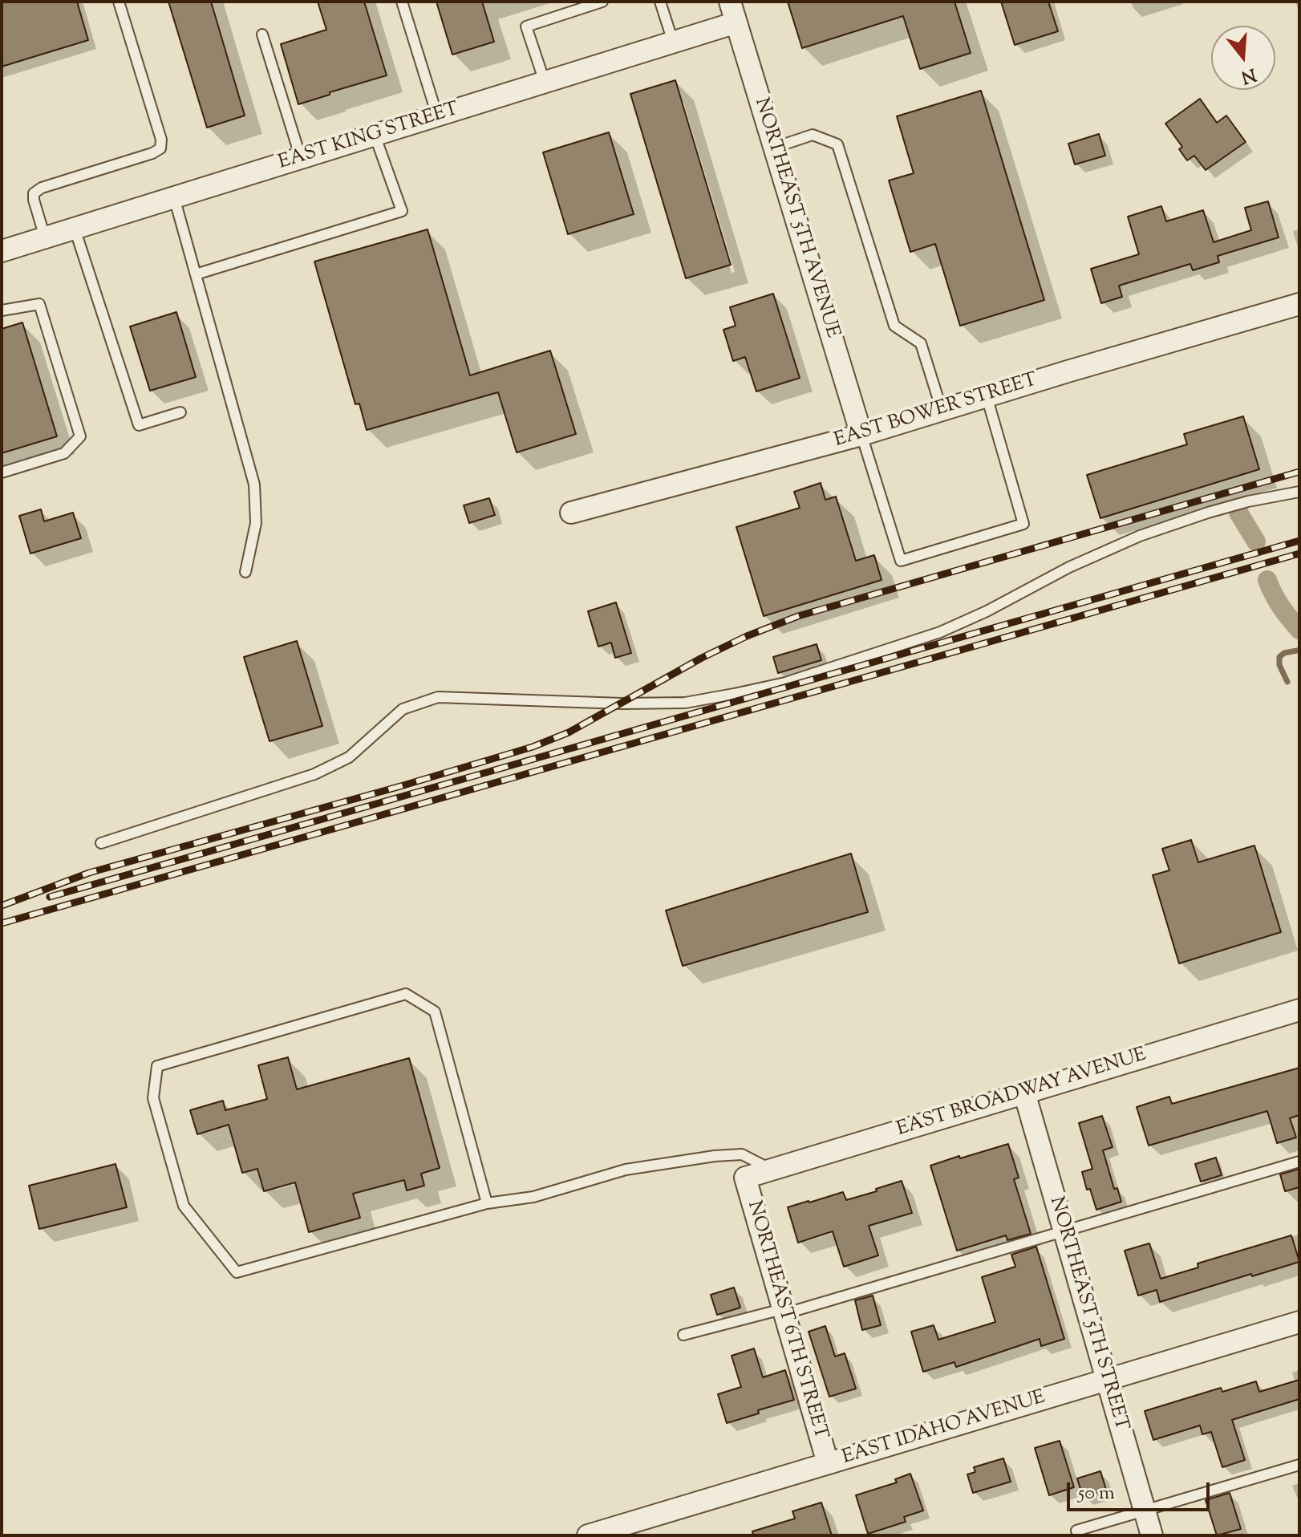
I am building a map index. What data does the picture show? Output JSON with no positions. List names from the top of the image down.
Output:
{
  "streets": {
    "street": [
      "EAST KING STREET",
      "NORTHEAST 5TH AVENUE",
      "EAST BOWER STREET",
      "EAST BROADWAY AVENUE",
      "NORTHEAST 5TH STREET",
      "NORTHEAST 6TH STREET",
      "EAST IDAHO AVENUE"
    ]
  },
  "crossings": [
    ["EAST KING STREET", "NORTHEAST 5TH AVENUE"],
    ["NORTHEAST 5TH AVENUE", "EAST BOWER STREET"],
    ["EAST BROADWAY AVENUE", "NORTHEAST 5TH STREET"],
    ["EAST BROADWAY AVENUE", "NORTHEAST 6TH STREET"],
    ["NORTHEAST 5TH STREET", "EAST IDAHO AVENUE"],
    ["NORTHEAST 6TH STREET", "EAST IDAHO AVENUE"]
  ],
  "scale_bar": "50 m",
  "north": "bottom"
}
